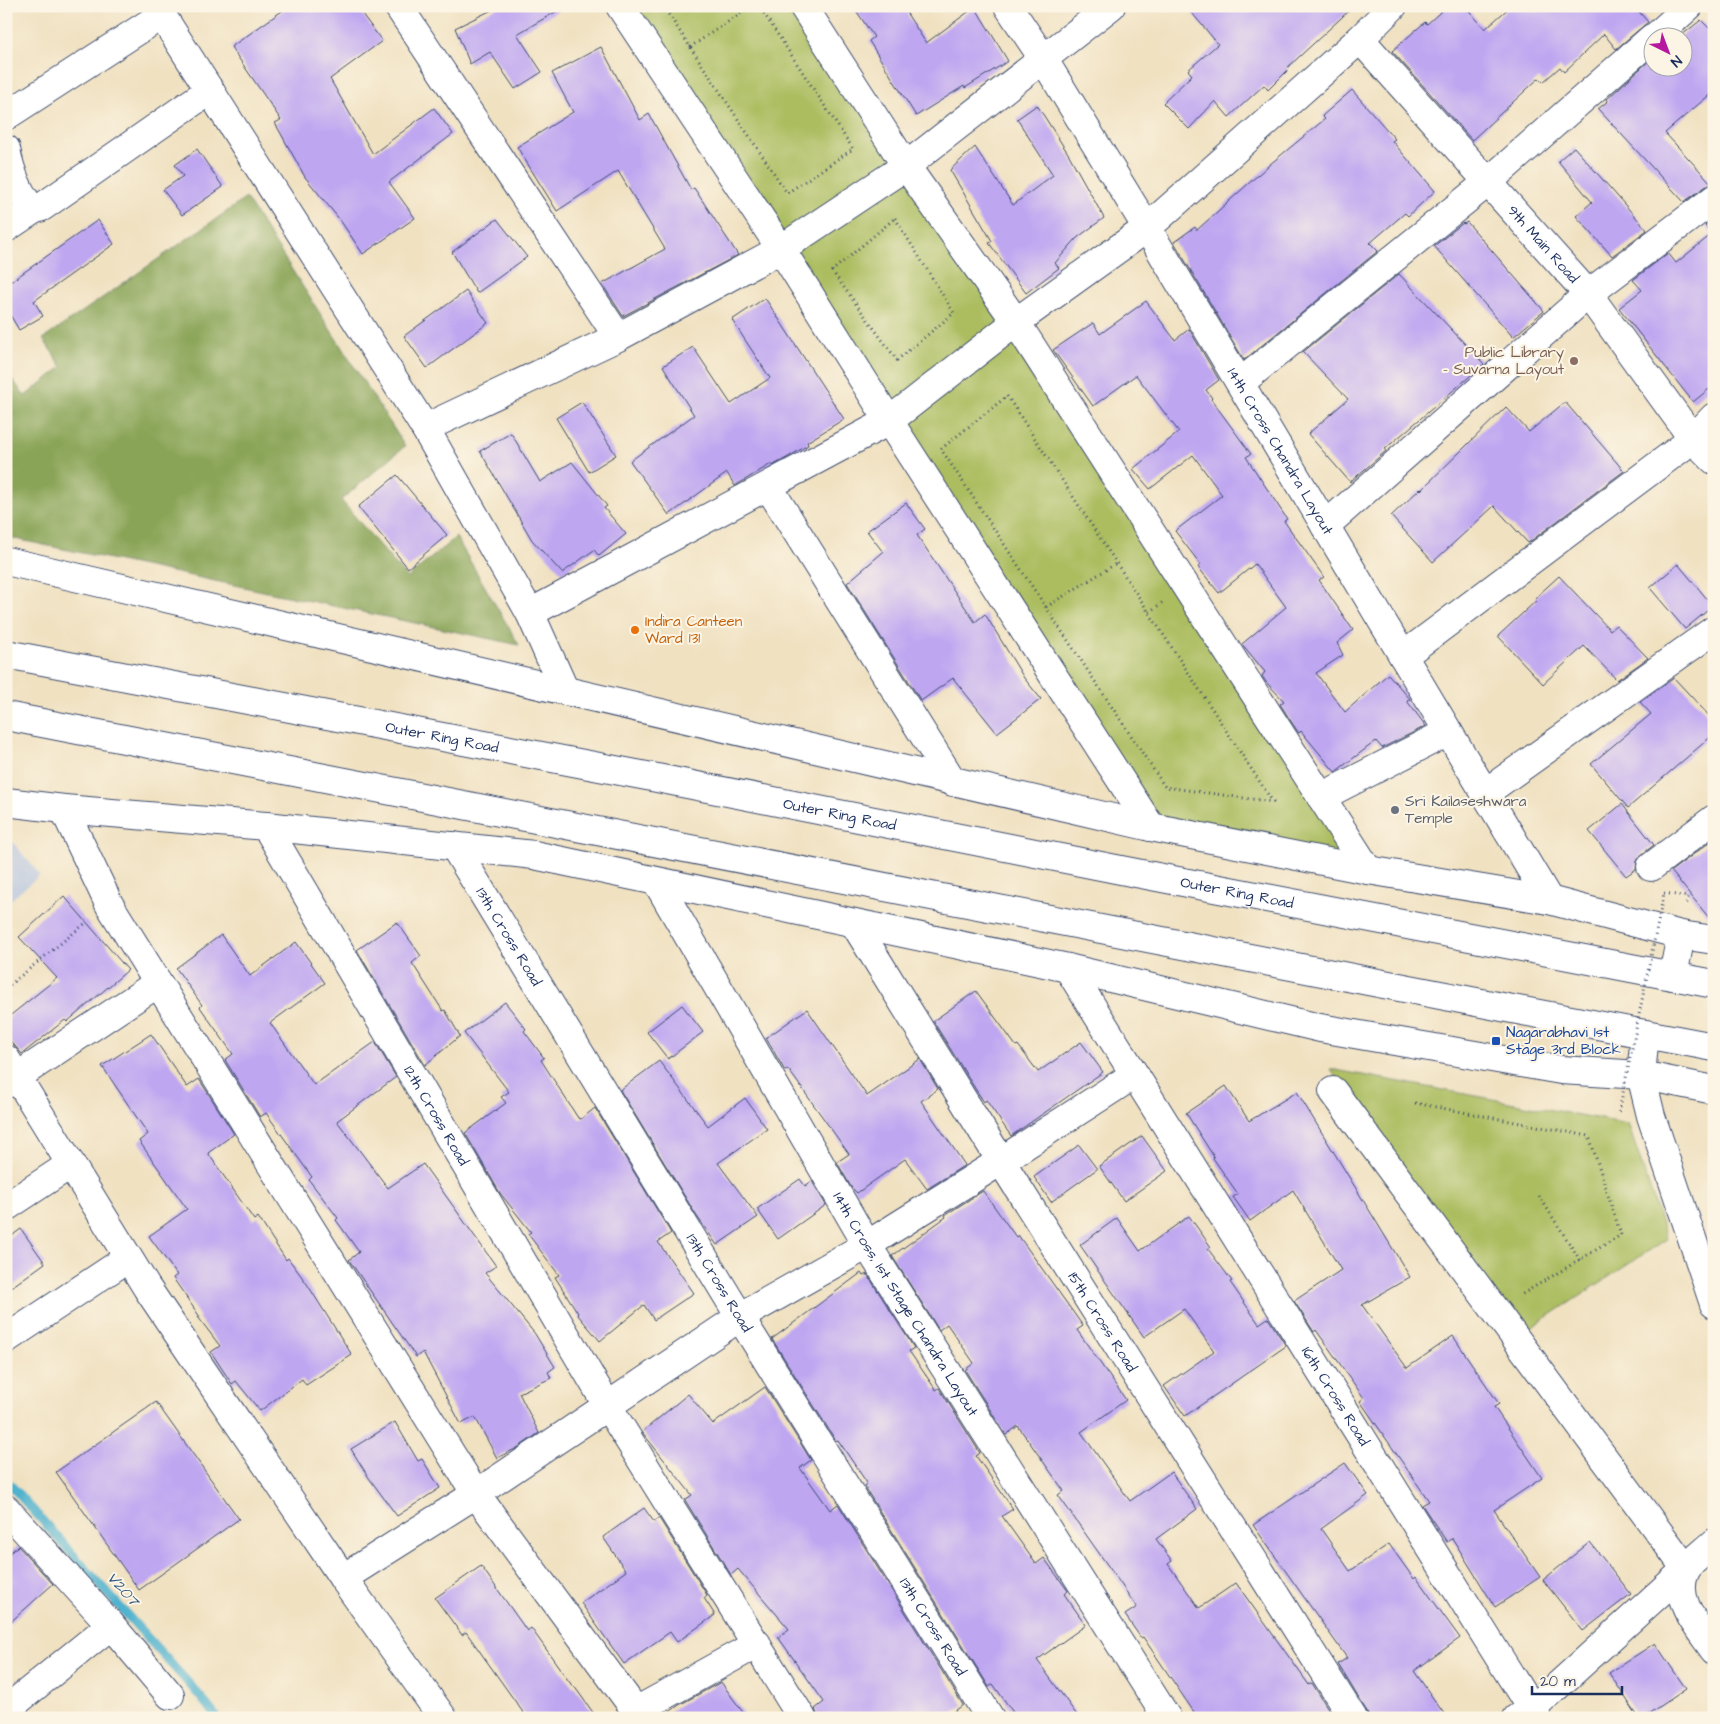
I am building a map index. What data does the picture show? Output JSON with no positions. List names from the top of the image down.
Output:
{
  "streets": {
    "main road": [
      "9th Main Road",
      "14th Cross Chandra Layout",
      "Outer Ring Road",
      "13th Cross Road",
      "12th Cross Road",
      "14th Cross, 1st Stage Chandra Layout",
      "15th Cross Road",
      "16th Cross Road"
    ]
  },
  "water": ["V207"],
  "places": {
    "other": ["Public Library - Suvarna Layout", "Indira Canteen Ward 131", "Sri Kailaseshwara Temple"],
    "transit": ["Nagarabhavi 1st Stage 3rd Block"]
  },
  "scale_bar": "20 m",
  "north": "bottom right"
}
